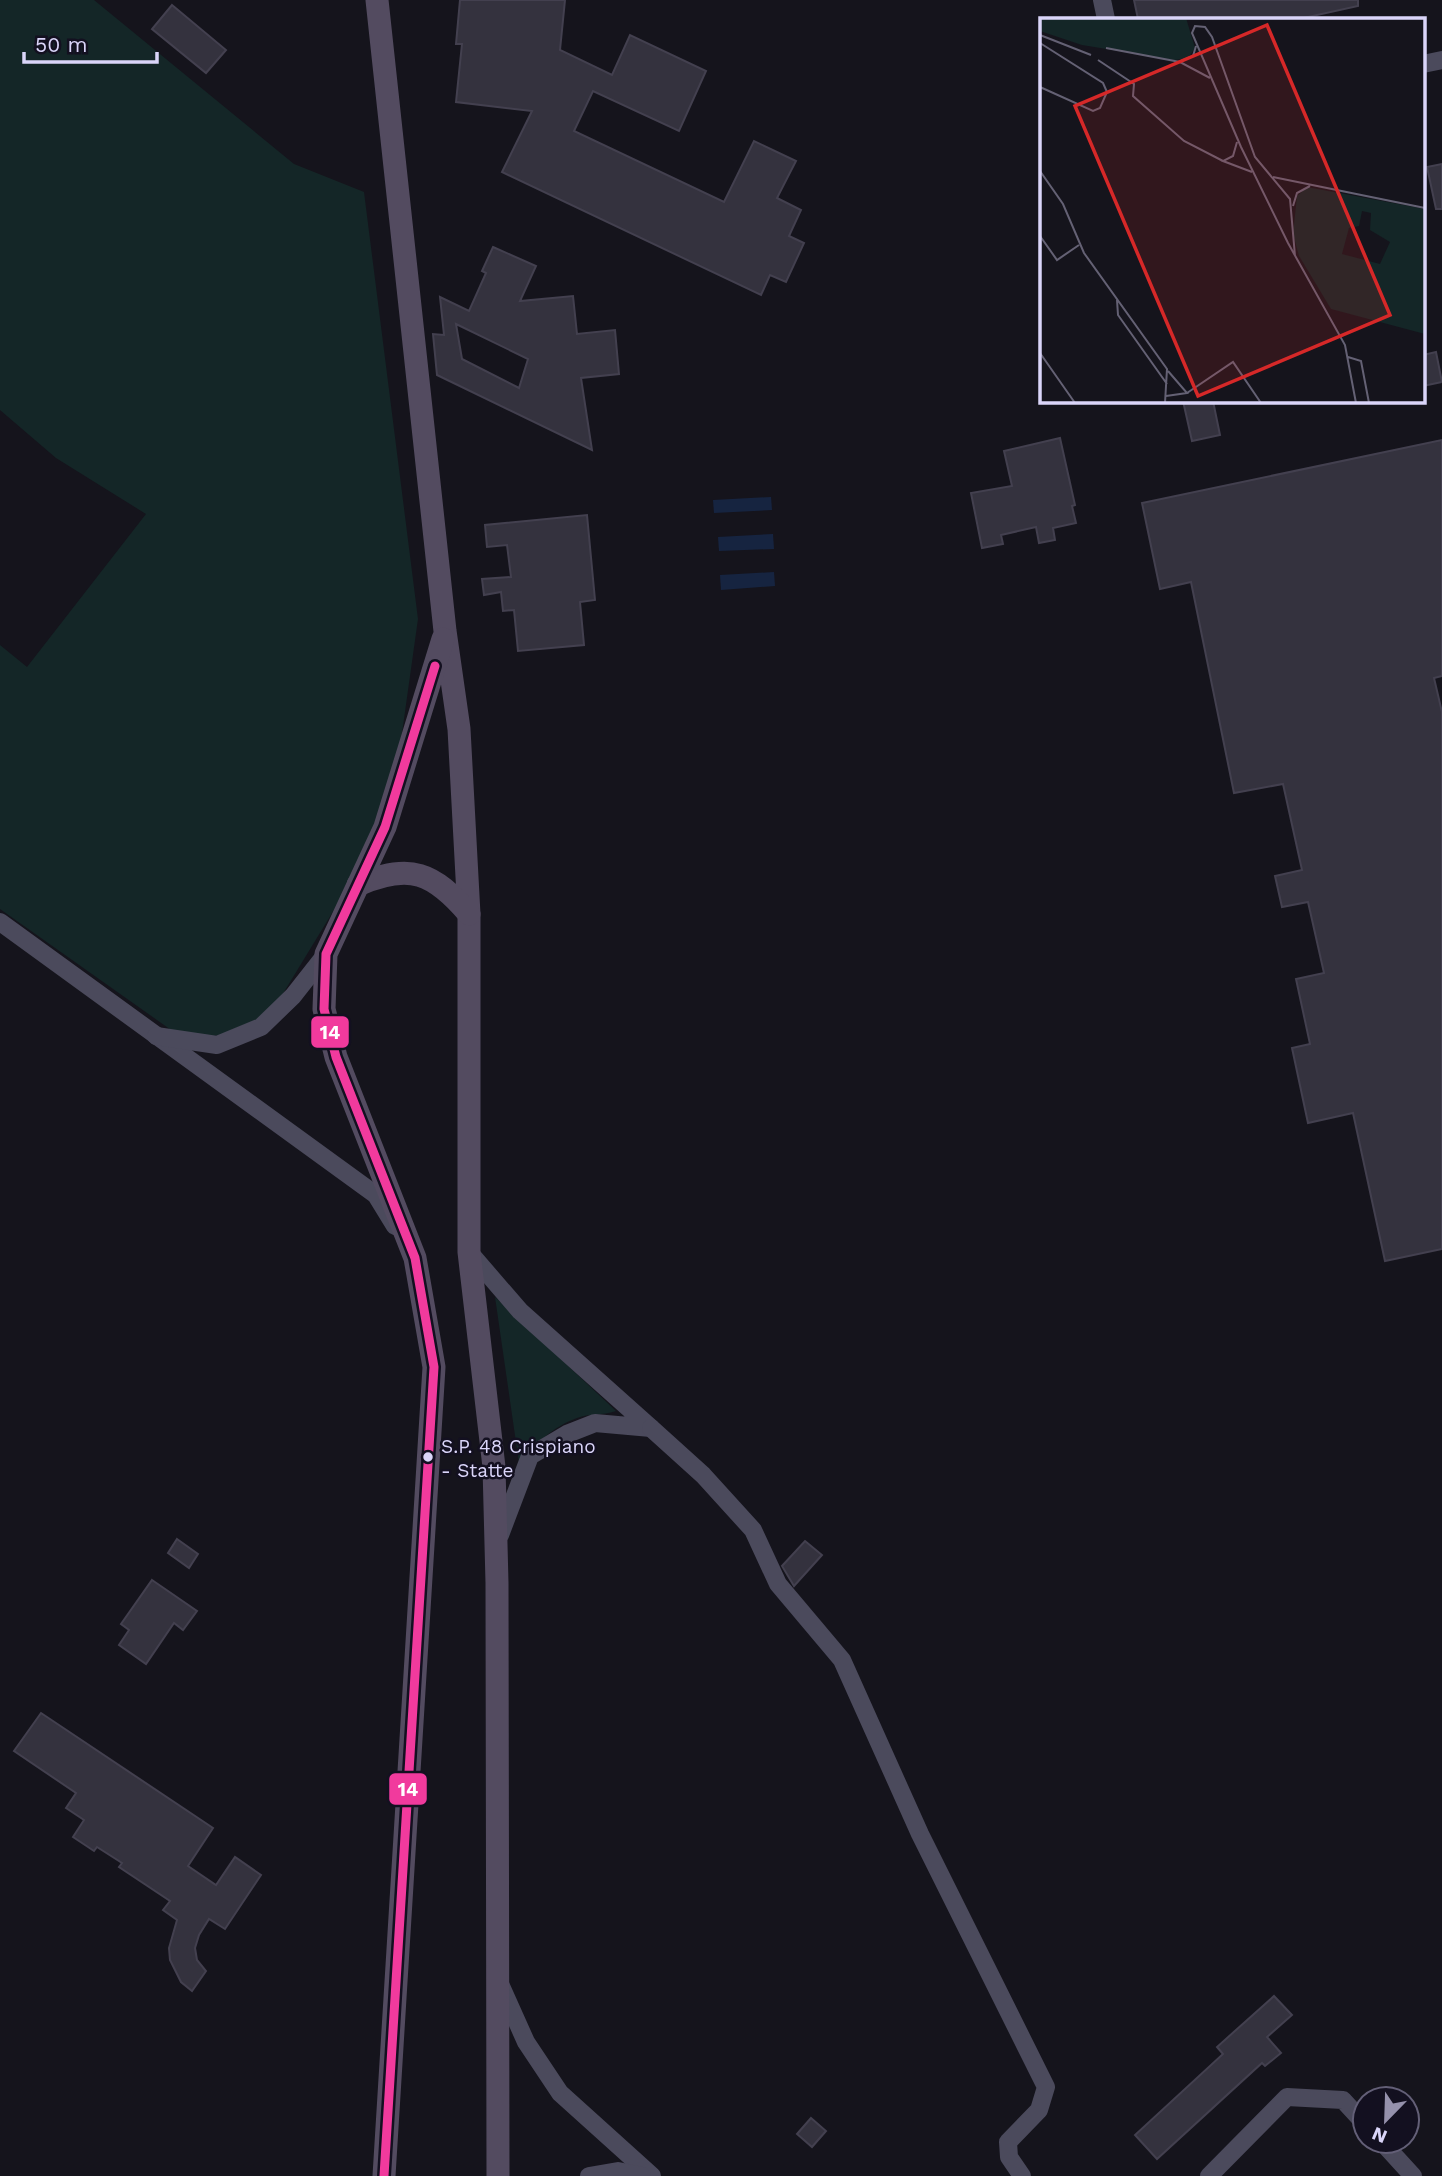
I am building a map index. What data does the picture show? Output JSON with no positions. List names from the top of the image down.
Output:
{
  "places": ["S.P. 48 Crispiano - Statte"],
  "lines": ["transit line 14"],
  "scale_bar": "50 m",
  "north": "bottom left"
}
